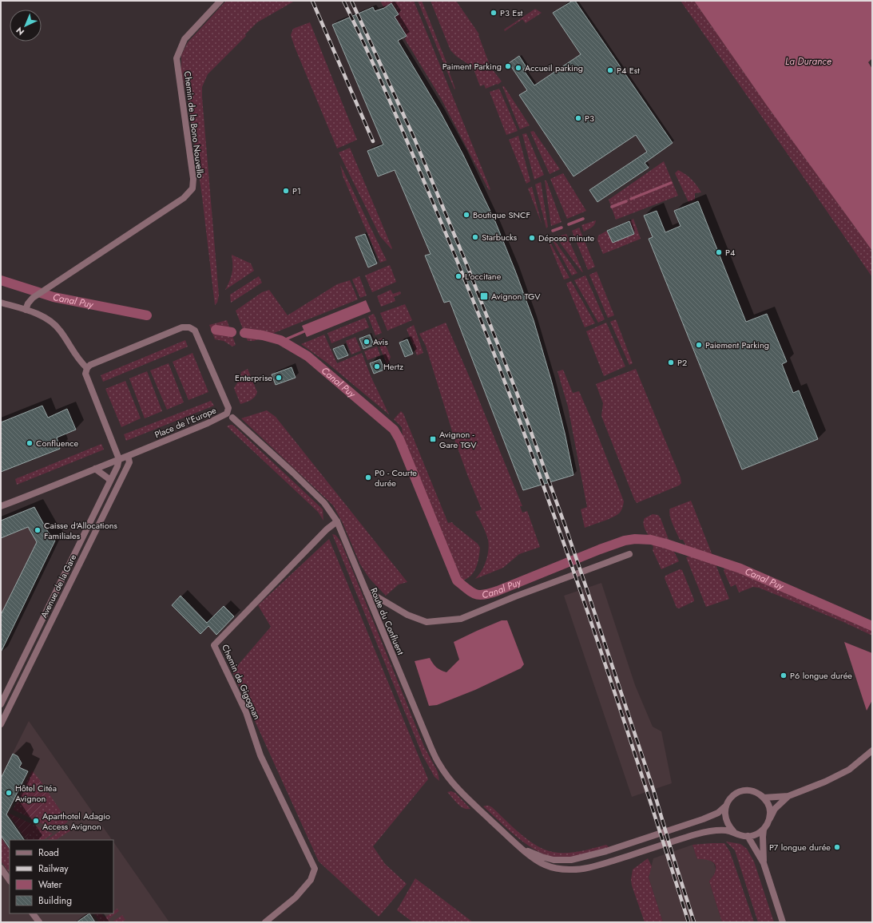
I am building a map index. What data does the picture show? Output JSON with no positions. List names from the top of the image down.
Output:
{
  "streets": {
    "street": [
      "Chemin de la Bono Nouvello",
      "Place de l'Europe",
      "Avenue de la Gare",
      "Route du Confluent",
      "Chemin de Gigognan"
    ]
  },
  "crossings": [
    ["Place de l'Europe", "Avenue de la Gare"],
    ["Place de l'Europe", "Route du Confluent"],
    ["Route du Confluent", "Chemin de Gigognan"]
  ],
  "water": ["La Durance", "Canal Puy"],
  "places": {
    "other": [
      "P3 Est",
      "Paiment Parking",
      "Accueil parking",
      "P4 Est",
      "P3",
      "P1",
      "Boutique SNCF",
      "Starbucks",
      "Dépose minute",
      "P4",
      "L'occitane",
      "Avis",
      "Paiement Parking",
      "P2",
      "Hertz",
      "Enterprise",
      "Confluence",
      "P0 - Courte durée",
      "Caisse d'Allocations Familiales",
      "P6 longue durée",
      "Hôtel Citéa Avignon",
      "Aparthotel Adagio Access Avignon",
      "P7 longue durée"
    ],
    "transit": ["Avignon TGV", "Avignon - Gare TGV"]
  },
  "legend": [
    "Road",
    "Railway",
    "Water",
    "Building"
  ],
  "north": "bottom left"
}
